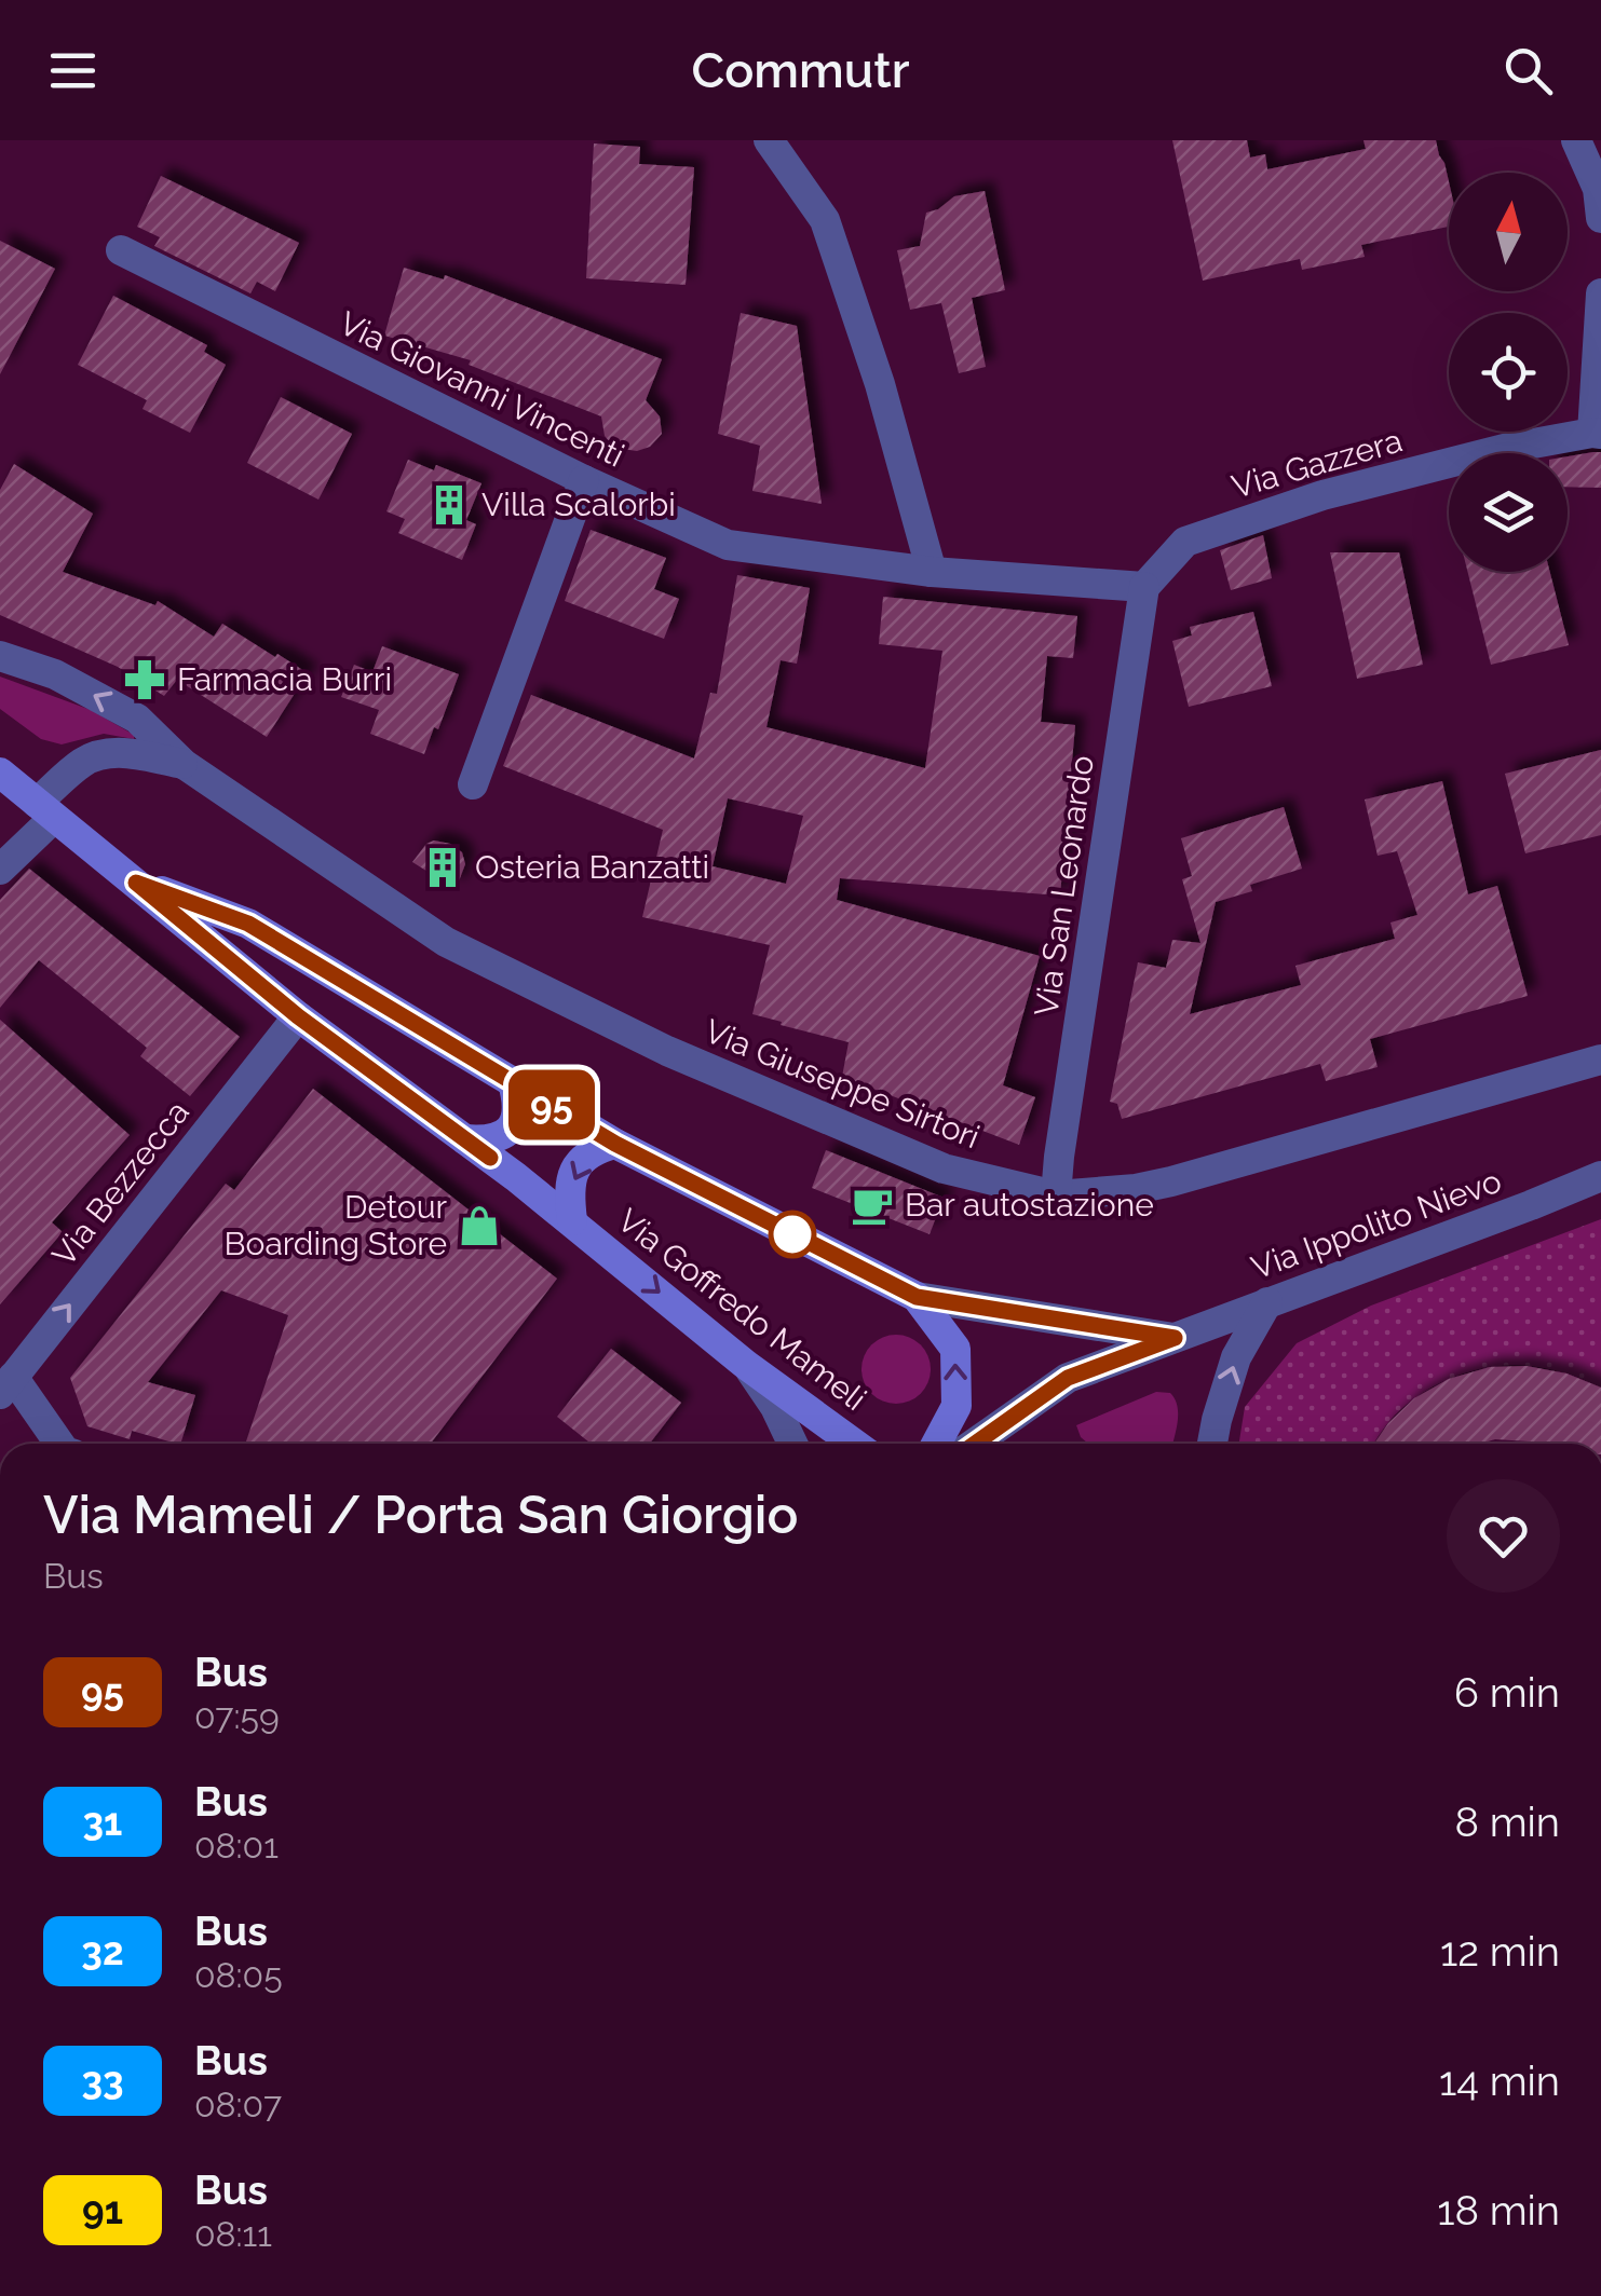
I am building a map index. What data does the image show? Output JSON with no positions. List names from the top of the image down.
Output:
{
  "streets": {
    "main road": ["Via Goffredo Mameli"],
    "street": [
      "Via Giovanni Vincenti",
      "Via Gazzera",
      "Via San Leonardo",
      "Via Giuseppe Sirtori",
      "Via Bezzecca",
      "Via Ippolito Nievo"
    ]
  },
  "crossings": [
    ["Via Giovanni Vincenti", "Via Gazzera"],
    ["Via Giovanni Vincenti", "Via San Leonardo"],
    ["Via Gazzera", "Via San Leonardo"],
    ["Via San Leonardo", "Via Giuseppe Sirtori"],
    ["Via Giuseppe Sirtori", "Via Goffredo Mameli"],
    ["Via Bezzecca", "Via Goffredo Mameli"]
  ],
  "one_way": ["Via Bezzecca"],
  "places": {
    "building": ["Villa Scalorbi", "Osteria Banzatti"],
    "pharmacy": ["Farmacia Burri"],
    "cafe": ["Bar autostazione"],
    "shop": ["Detour Boarding Store"]
  },
  "lines": ["bus line 95"],
  "north": "top",
  "page": {
    "header": "Commutr",
    "on_map": "95",
    "heading": ["Via Mameli / Porta San Giorgio", "Bus"],
    "list": [
      {
        "mark": "95",
        "name": "Bus",
        "note": "07:59",
        "value": "6 min"
      },
      {
        "mark": "31",
        "name": "Bus",
        "note": "08:01",
        "value": "8 min"
      },
      {
        "mark": "32",
        "name": "Bus",
        "note": "08:05",
        "value": "12 min"
      },
      {
        "mark": "33",
        "name": "Bus",
        "note": "08:07",
        "value": "14 min"
      },
      {
        "mark": "91",
        "name": "Bus",
        "note": "08:11",
        "value": "18 min"
      }
    ]
  }
}
